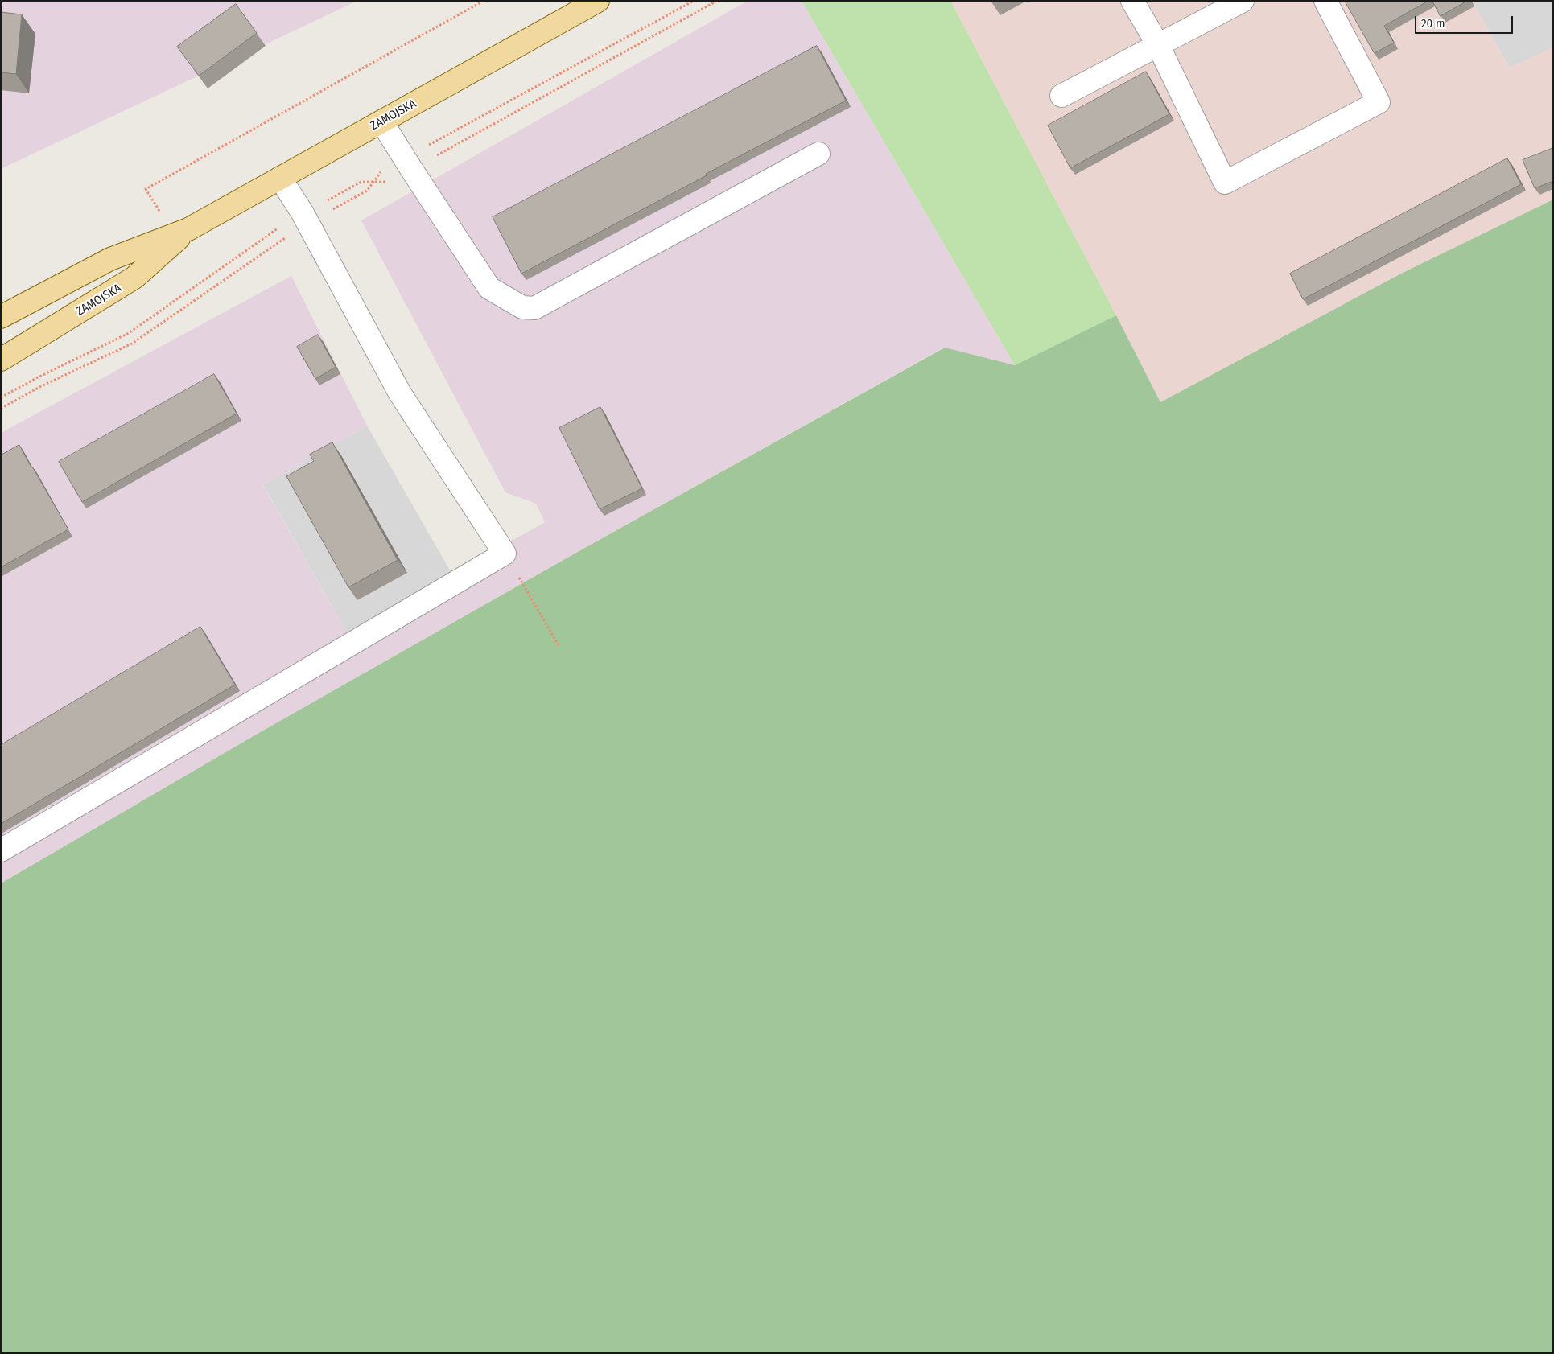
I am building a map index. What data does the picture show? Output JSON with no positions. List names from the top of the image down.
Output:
{
  "streets": {
    "main road": ["ZAMOJSKA"]
  },
  "scale_bar": "20 m"
}
